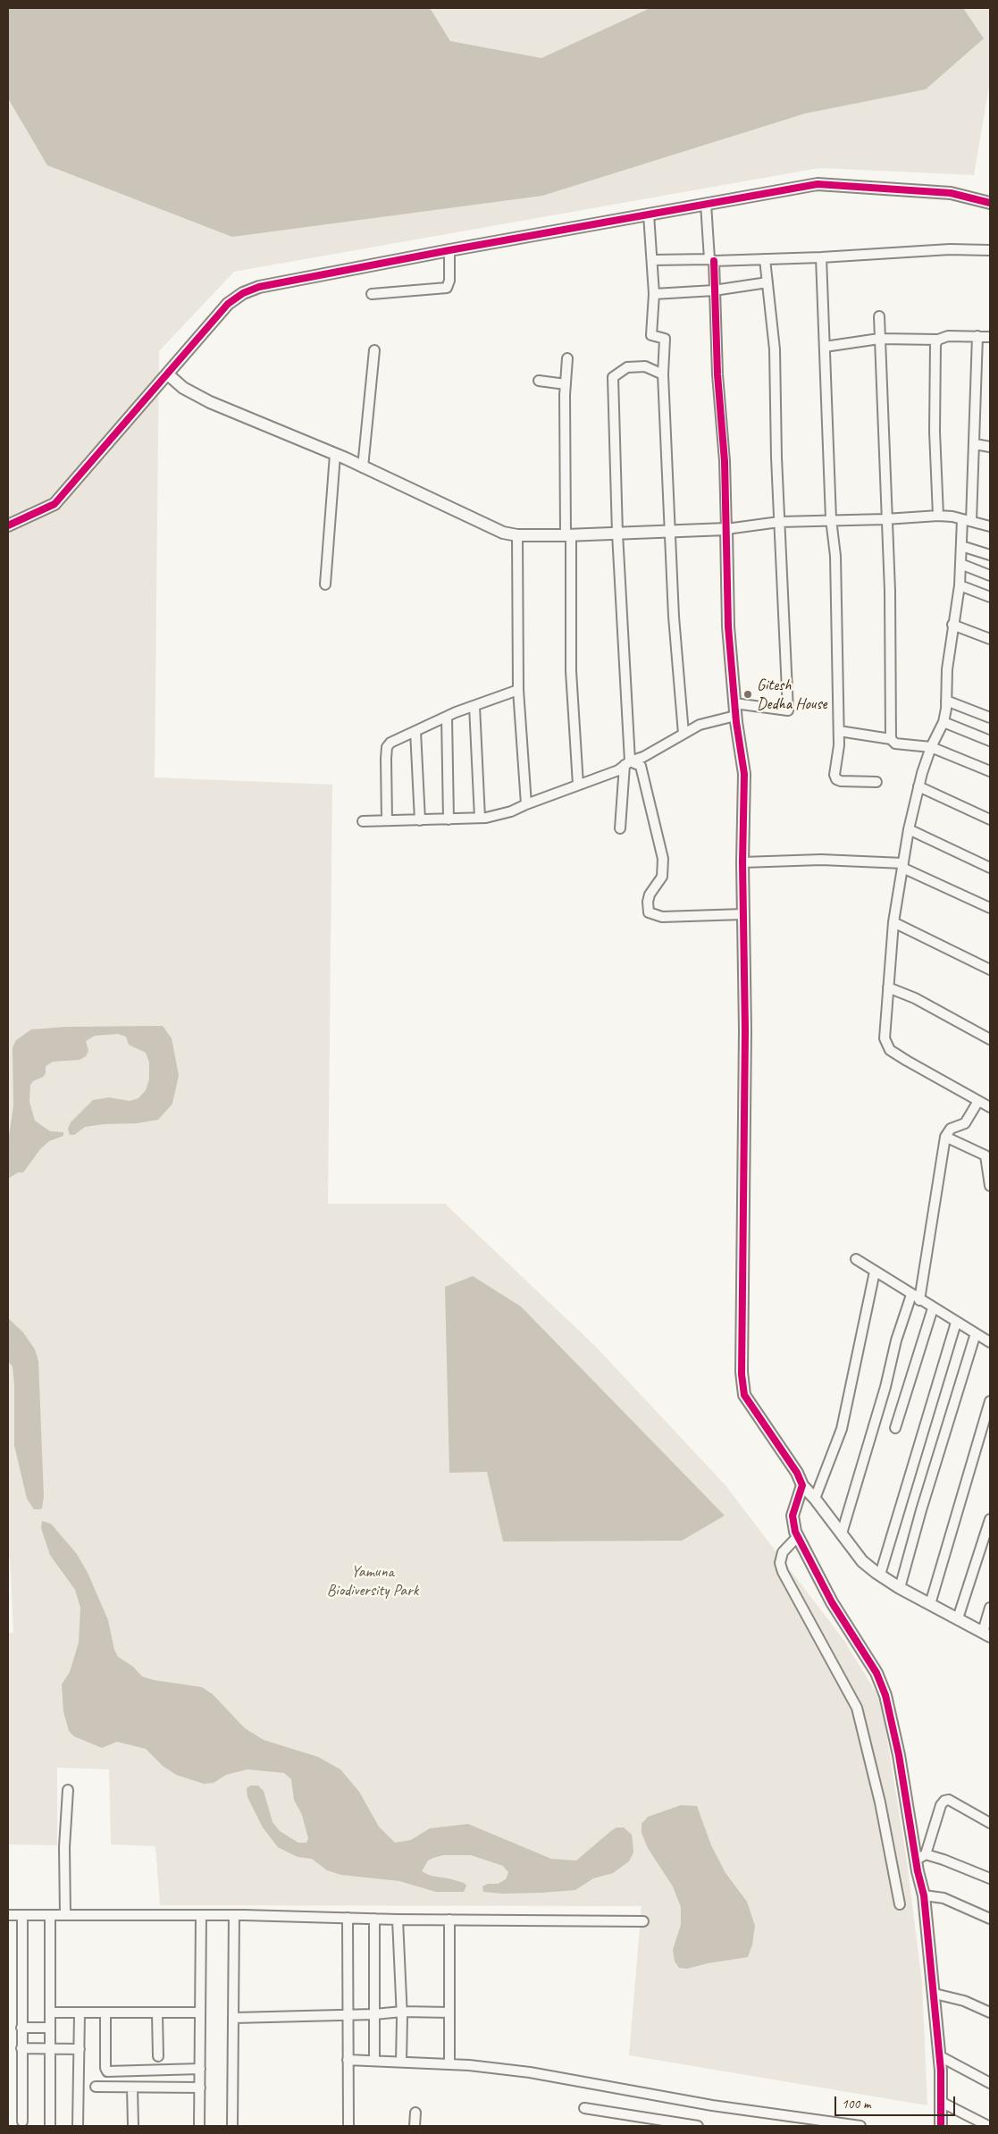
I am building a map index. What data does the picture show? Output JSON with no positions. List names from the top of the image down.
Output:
{
  "parks": ["Yamuna Biodiversity Park"],
  "places": ["Gitesh Dedha House"],
  "scale_bar": "100 m"
}
